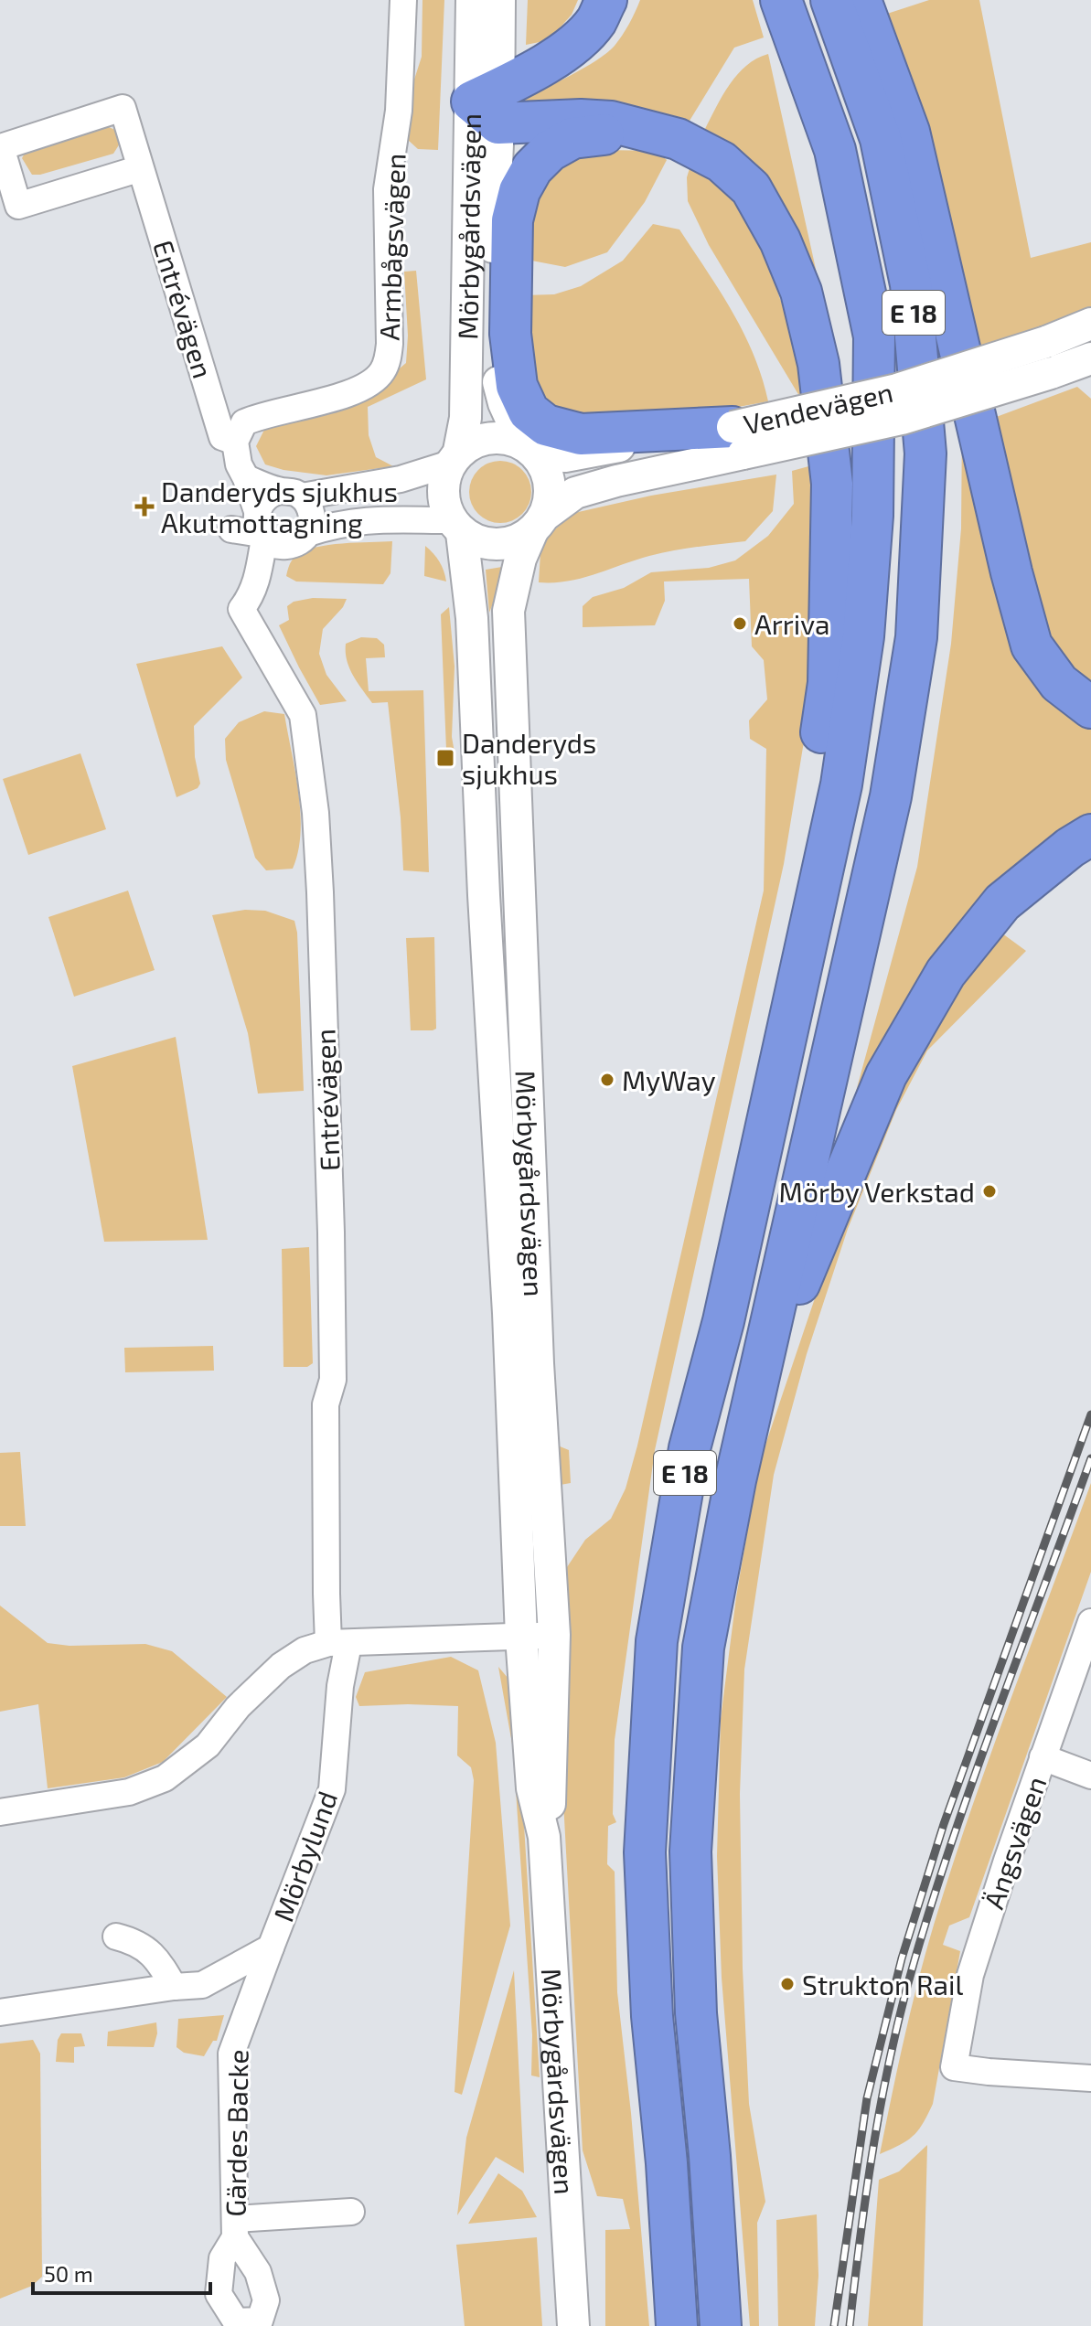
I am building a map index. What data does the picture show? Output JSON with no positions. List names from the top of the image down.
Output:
{
  "streets": {
    "highway": ["E 18"],
    "street": [
      "Mörbygårdsvägen",
      "Armbågsvägen",
      "Entrévägen",
      "Vendevägen",
      "Ängsvägen",
      "Mörbylund",
      "Gärdes Backe"
    ]
  },
  "crossings": [
    ["Mörbygårdsvägen", "Vendevägen"],
    ["Armbågsvägen", "Entrévägen"],
    ["Entrévägen", "Mörbylund"],
    ["Mörbylund", "Gärdes Backe"]
  ],
  "places": {
    "health": ["Danderyds sjukhus Akutmottagning"],
    "other": [
      "Arriva",
      "MyWay",
      "Mörby Verkstad",
      "Strukton Rail"
    ],
    "transit": ["Danderyds sjukhus"]
  },
  "scale_bar": "50 m"
}
